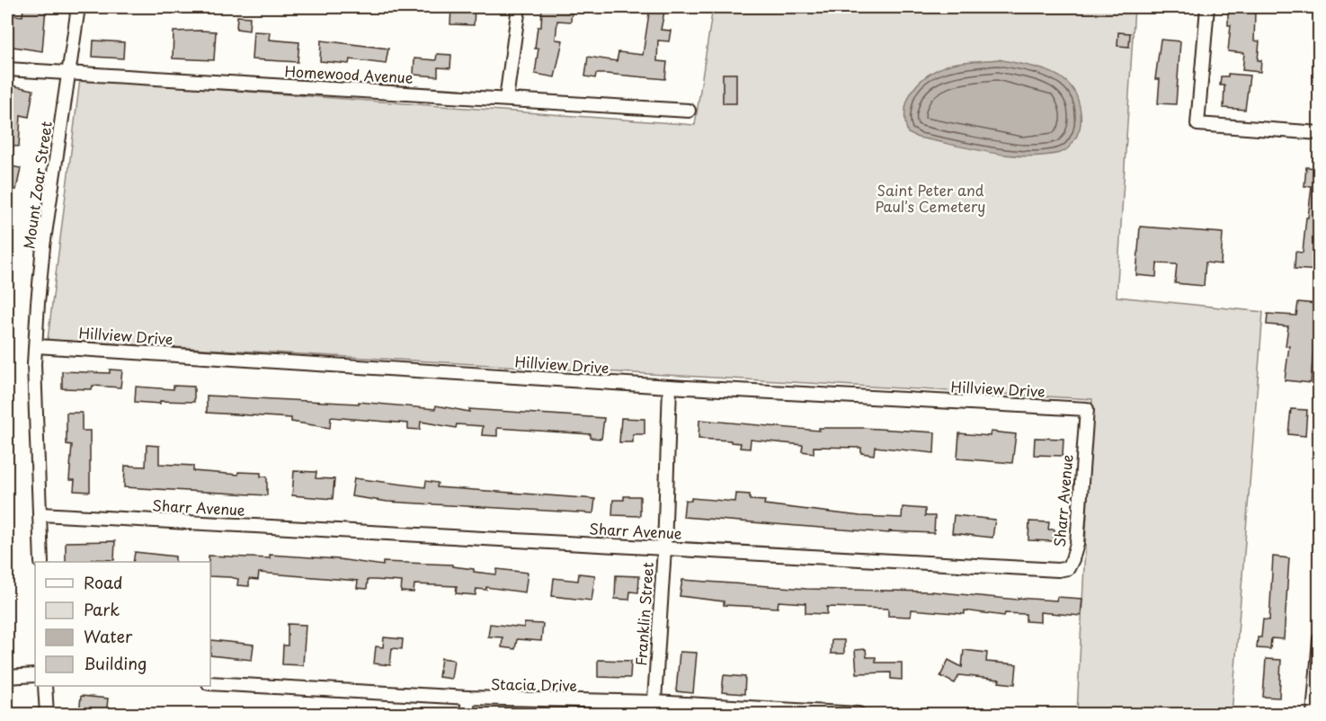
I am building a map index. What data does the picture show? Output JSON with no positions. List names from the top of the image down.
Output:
{
  "streets": {
    "street": [
      "Homewood Avenue",
      "Mount Zoar Street",
      "Hillview Drive",
      "Sharr Avenue",
      "Franklin Street",
      "Stacia Drive"
    ]
  },
  "crossings": [
    ["Homewood Avenue", "Mount Zoar Street"],
    ["Mount Zoar Street", "Hillview Drive"],
    ["Mount Zoar Street", "Sharr Avenue"],
    ["Hillview Drive", "Sharr Avenue"],
    ["Hillview Drive", "Franklin Street"],
    ["Sharr Avenue", "Franklin Street"],
    ["Franklin Street", "Stacia Drive"]
  ],
  "parks": ["Saint Peter and Paul's Cemetery"],
  "legend": [
    "Road",
    "Park",
    "Water",
    "Building"
  ]
}
